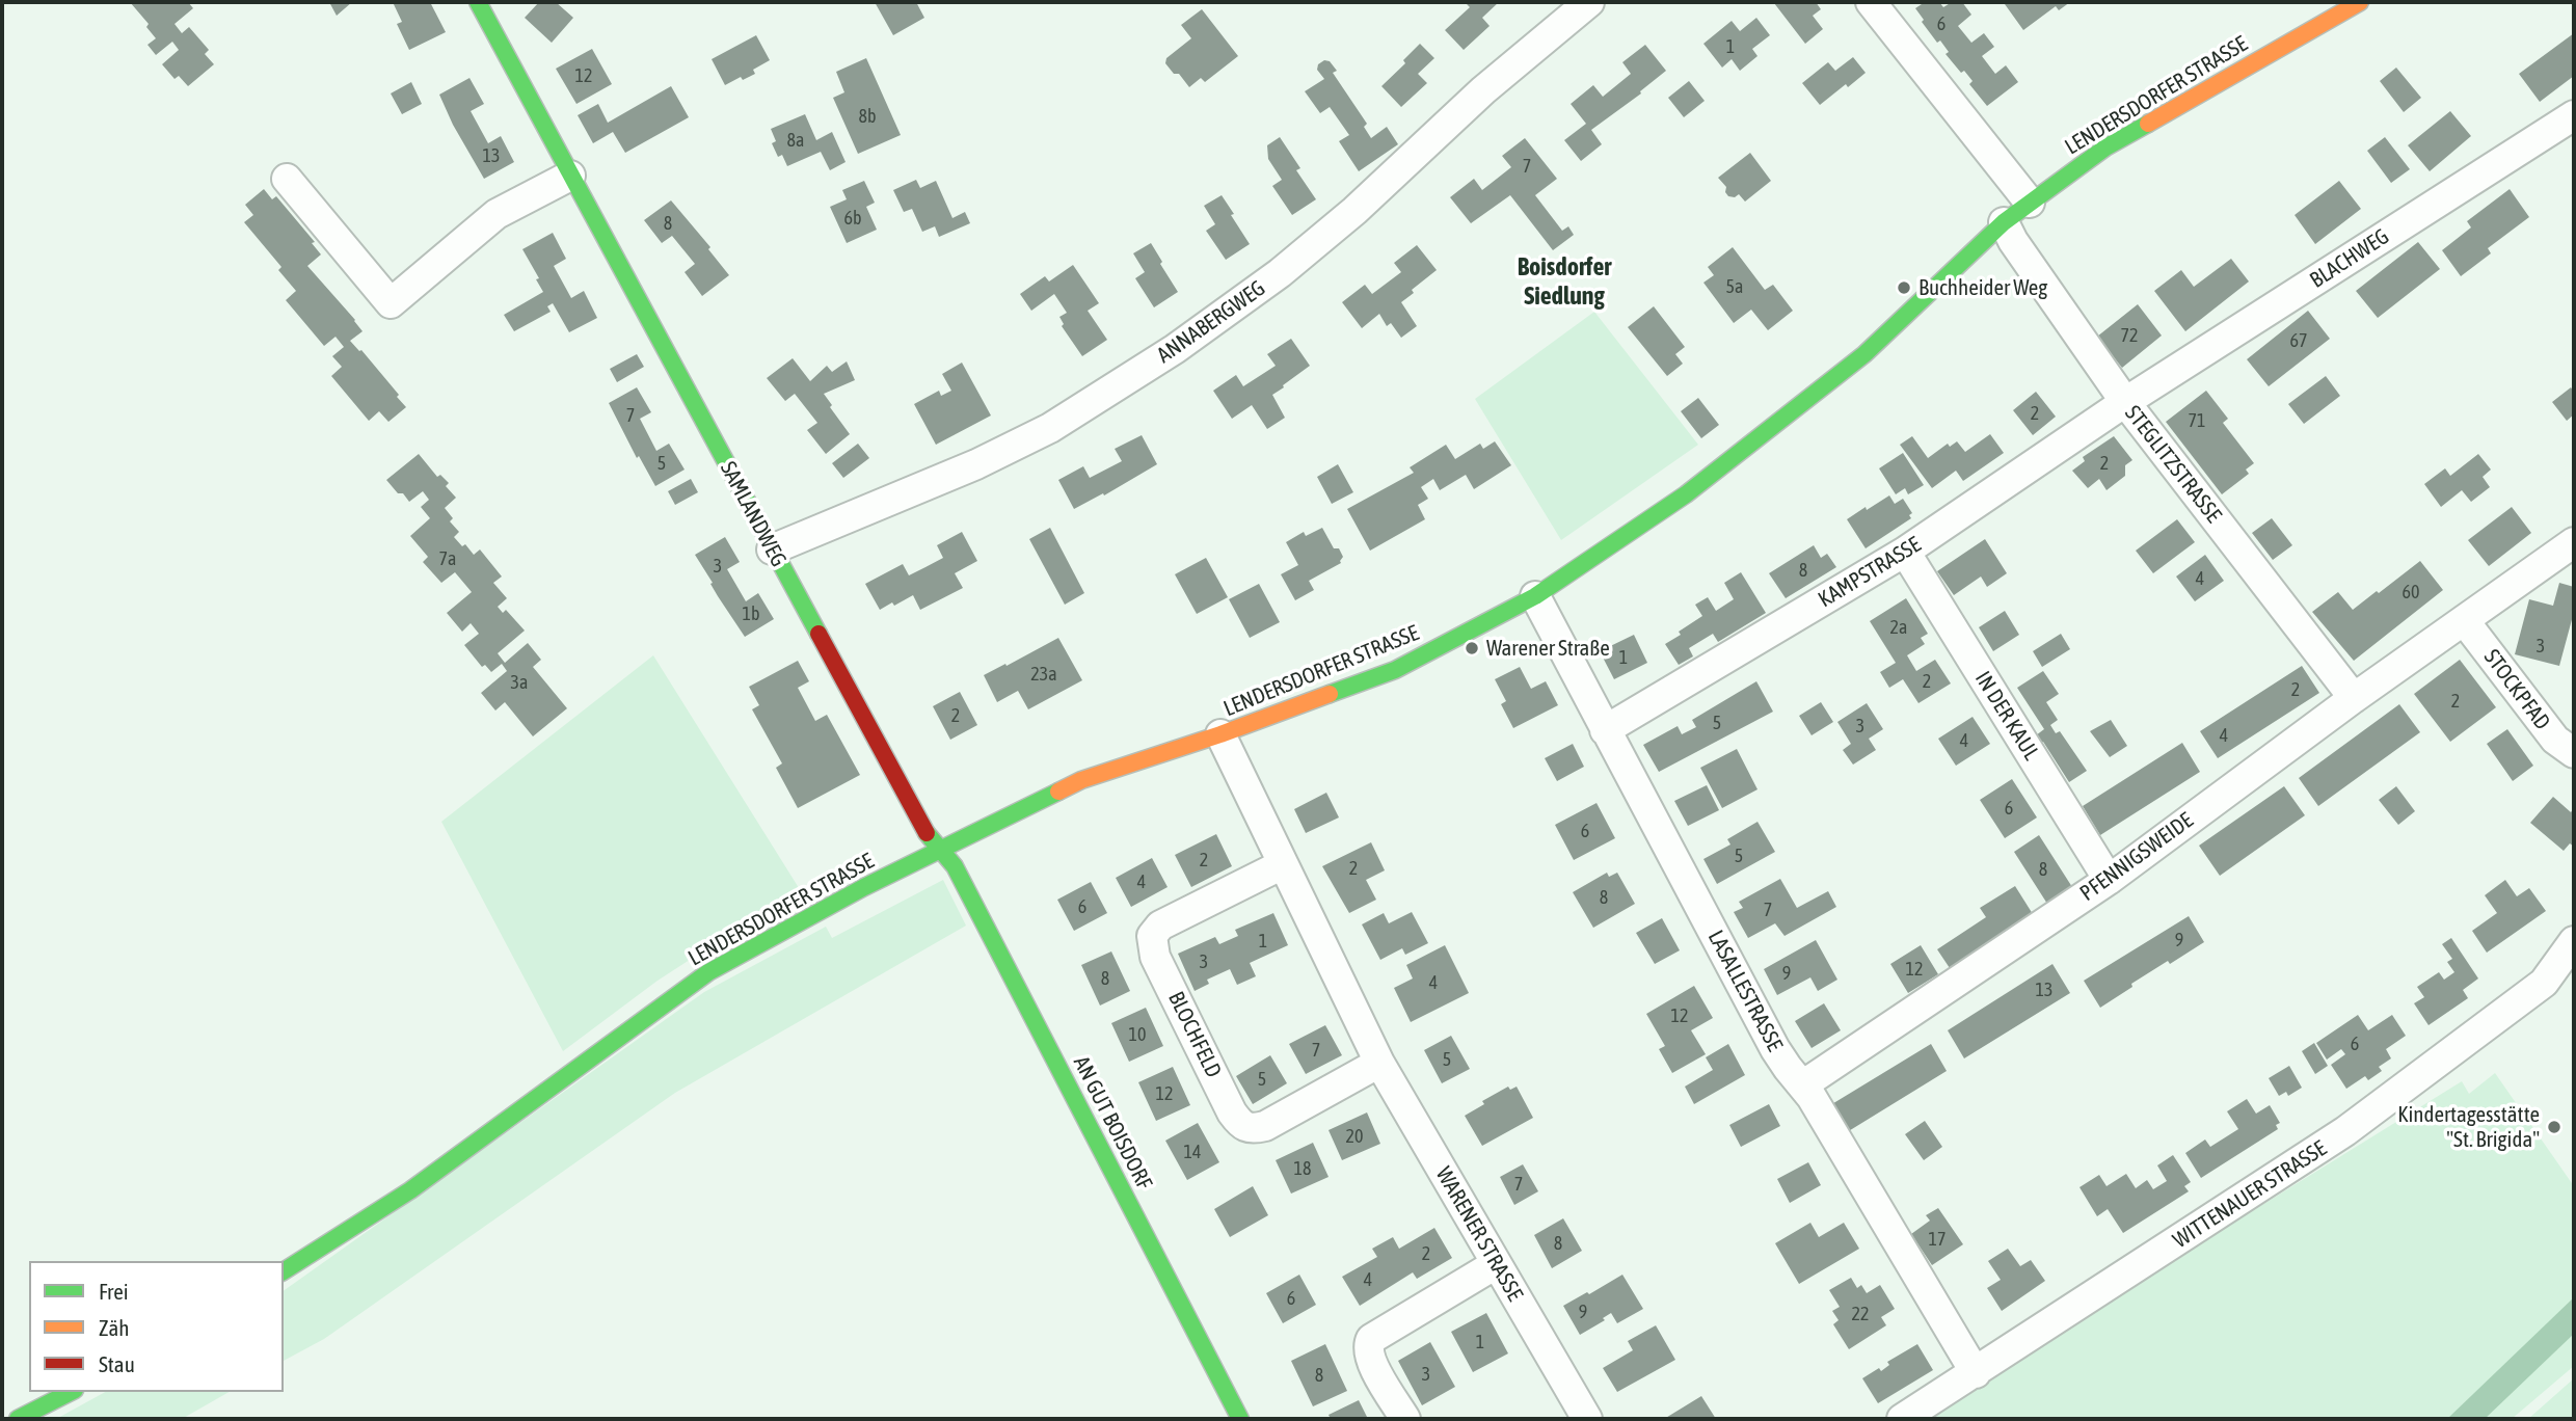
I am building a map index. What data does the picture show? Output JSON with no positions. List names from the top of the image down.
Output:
{
  "streets": {
    "street": [
      "LENDERSDORFER STRASSE",
      "BLACHWEG",
      "ANNABERGWEG",
      "STEGLITZSTRASSE",
      "SAMLANDWEG",
      "KAMPSTRASSE",
      "STOCKPFAD",
      "IN DER KAUL",
      "PFENNIGSWEIDE",
      "LASALLESTRASSE",
      "BLOCHFELD",
      "AN GUT BOISDORF",
      "WITTENAUER STRASSE",
      "WARENER STRASSE"
    ]
  },
  "crossings": [
    ["LENDERSDORFER STRASSE", "STEGLITZSTRASSE"],
    ["LENDERSDORFER STRASSE", "SAMLANDWEG"],
    ["LENDERSDORFER STRASSE", "LASALLESTRASSE"],
    ["LENDERSDORFER STRASSE", "AN GUT BOISDORF"],
    ["LENDERSDORFER STRASSE", "WARENER STRASSE"],
    ["BLACHWEG", "STEGLITZSTRASSE"],
    ["BLACHWEG", "KAMPSTRASSE"],
    ["ANNABERGWEG", "SAMLANDWEG"],
    ["STEGLITZSTRASSE", "KAMPSTRASSE"],
    ["STEGLITZSTRASSE", "PFENNIGSWEIDE"],
    ["SAMLANDWEG", "AN GUT BOISDORF"],
    ["KAMPSTRASSE", "IN DER KAUL"],
    ["KAMPSTRASSE", "LASALLESTRASSE"],
    ["STOCKPFAD", "PFENNIGSWEIDE"],
    ["IN DER KAUL", "PFENNIGSWEIDE"],
    ["PFENNIGSWEIDE", "LASALLESTRASSE"],
    ["LASALLESTRASSE", "WITTENAUER STRASSE"],
    ["BLOCHFELD", "WARENER STRASSE"]
  ],
  "districts": ["Boisdorfer Siedlung"],
  "places": ["Buchheider Weg", "Warener Straße", "Kindertagesstätte \"St. Brigida\""],
  "house_numbers": [
    "6",
    "1",
    "12",
    "8b",
    "8a",
    "13",
    "7",
    "6b",
    "8",
    "5a",
    "72",
    "67",
    "2",
    "7",
    "71",
    "5",
    "2",
    "7a",
    "3",
    "8",
    "4",
    "60",
    "1b",
    "2a",
    "3",
    "1",
    "23a",
    "2",
    "3a",
    "2",
    "2",
    "2",
    "5",
    "3",
    "4",
    "4",
    "6",
    "6",
    "5",
    "2",
    "2",
    "8",
    "4",
    "8",
    "6",
    "7",
    "9",
    "1",
    "3",
    "12",
    "9",
    "8",
    "4",
    "13",
    "12",
    "10",
    "6",
    "7",
    "5",
    "5",
    "12",
    "20",
    "14",
    "18",
    "7",
    "17",
    "8",
    "2",
    "4",
    "6",
    "9",
    "22",
    "1",
    "3",
    "8"
  ],
  "legend": ["Frei", "Zäh", "Stau"]
}
